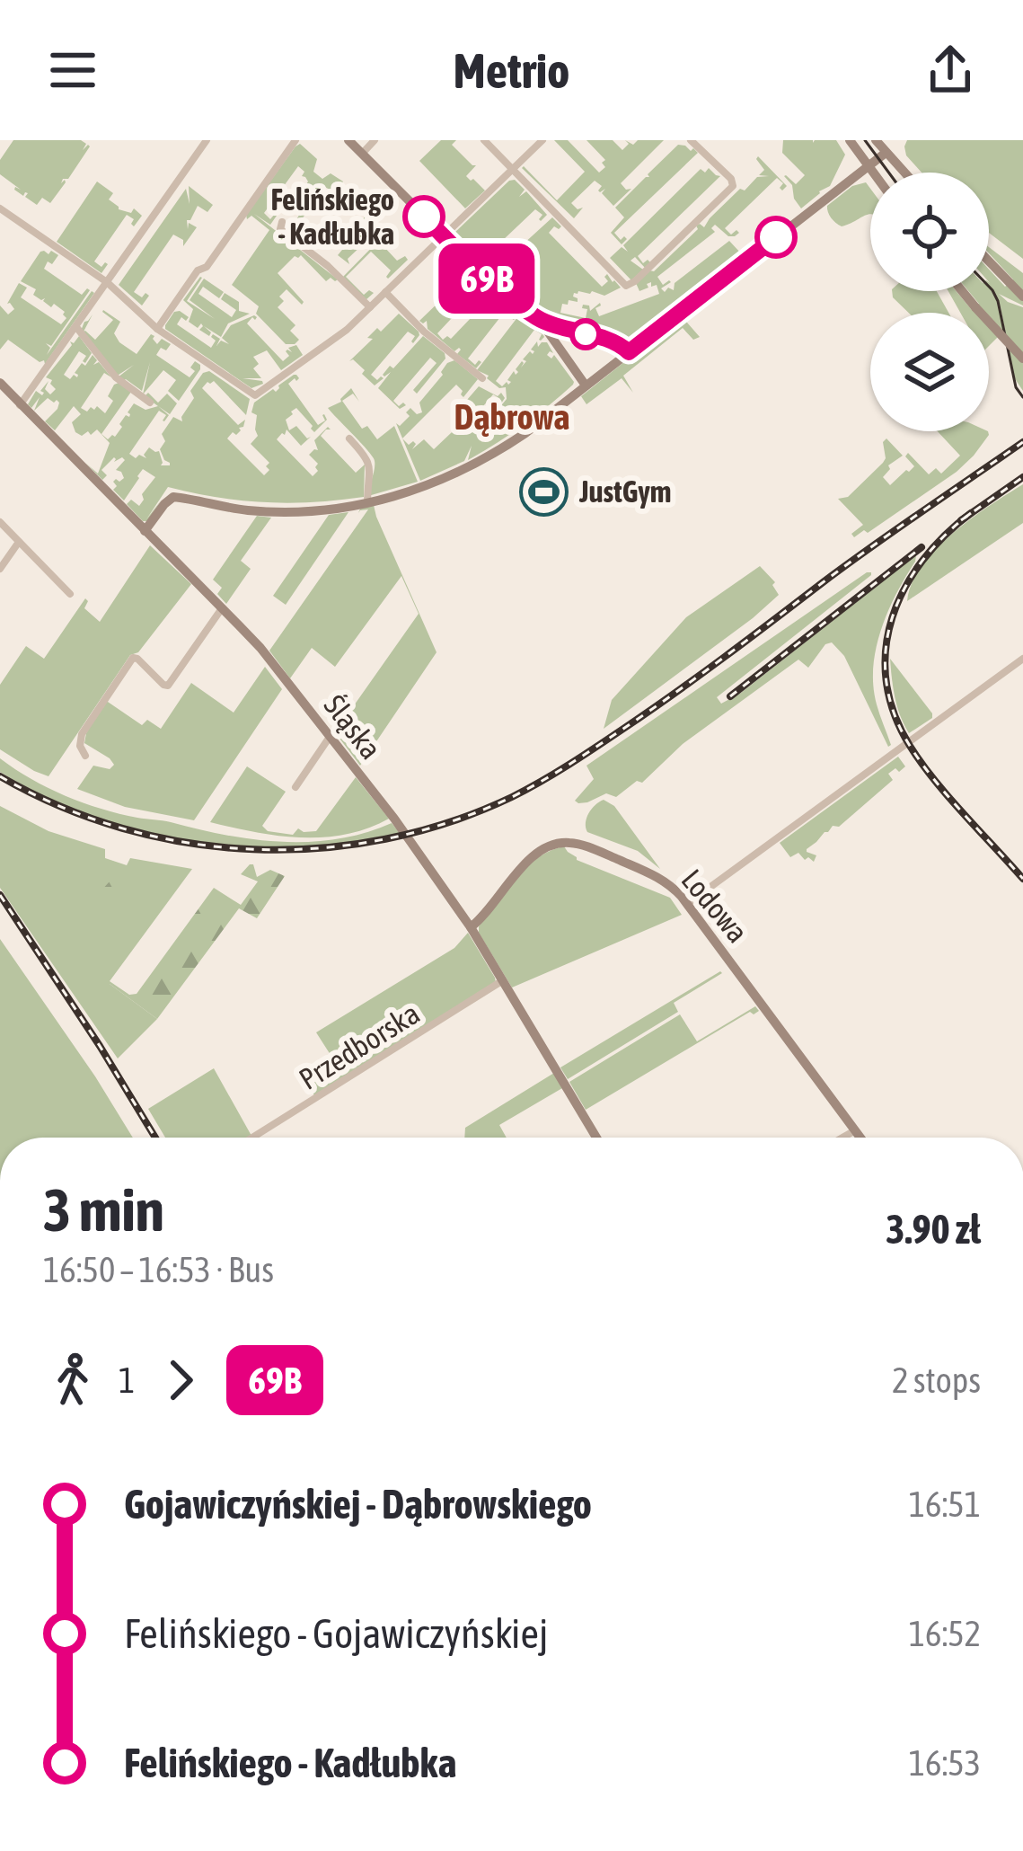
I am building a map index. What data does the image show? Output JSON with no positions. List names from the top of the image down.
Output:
{
  "streets": {
    "street": ["Śląska", "Lodowa", "Przedborska"]
  },
  "crossings": [
    ["Śląska", "Lodowa"],
    ["Śląska", "Przedborska"]
  ],
  "districts": ["Dąbrowa"],
  "places": {
    "other": ["Felińskiego - Kadłubka"],
    "sports": ["JustGym"]
  },
  "lines": ["bus line 69B"],
  "page": {
    "header": "Metrio",
    "on_map": "69B",
    "heading": ["3 min", "16:50 – 16:53 · Bus", "3.90 zł"],
    "legs": ["1", "69B", "2 stops"],
    "list": [
      {
        "name": "Gojawiczyńskiej - Dąbrowskiego",
        "value": "16:51"
      },
      {
        "name": "Felińskiego - Gojawiczyńskiej",
        "value": "16:52"
      },
      {
        "name": "Felińskiego - Kadłubka",
        "value": "16:53"
      }
    ]
  }
}
